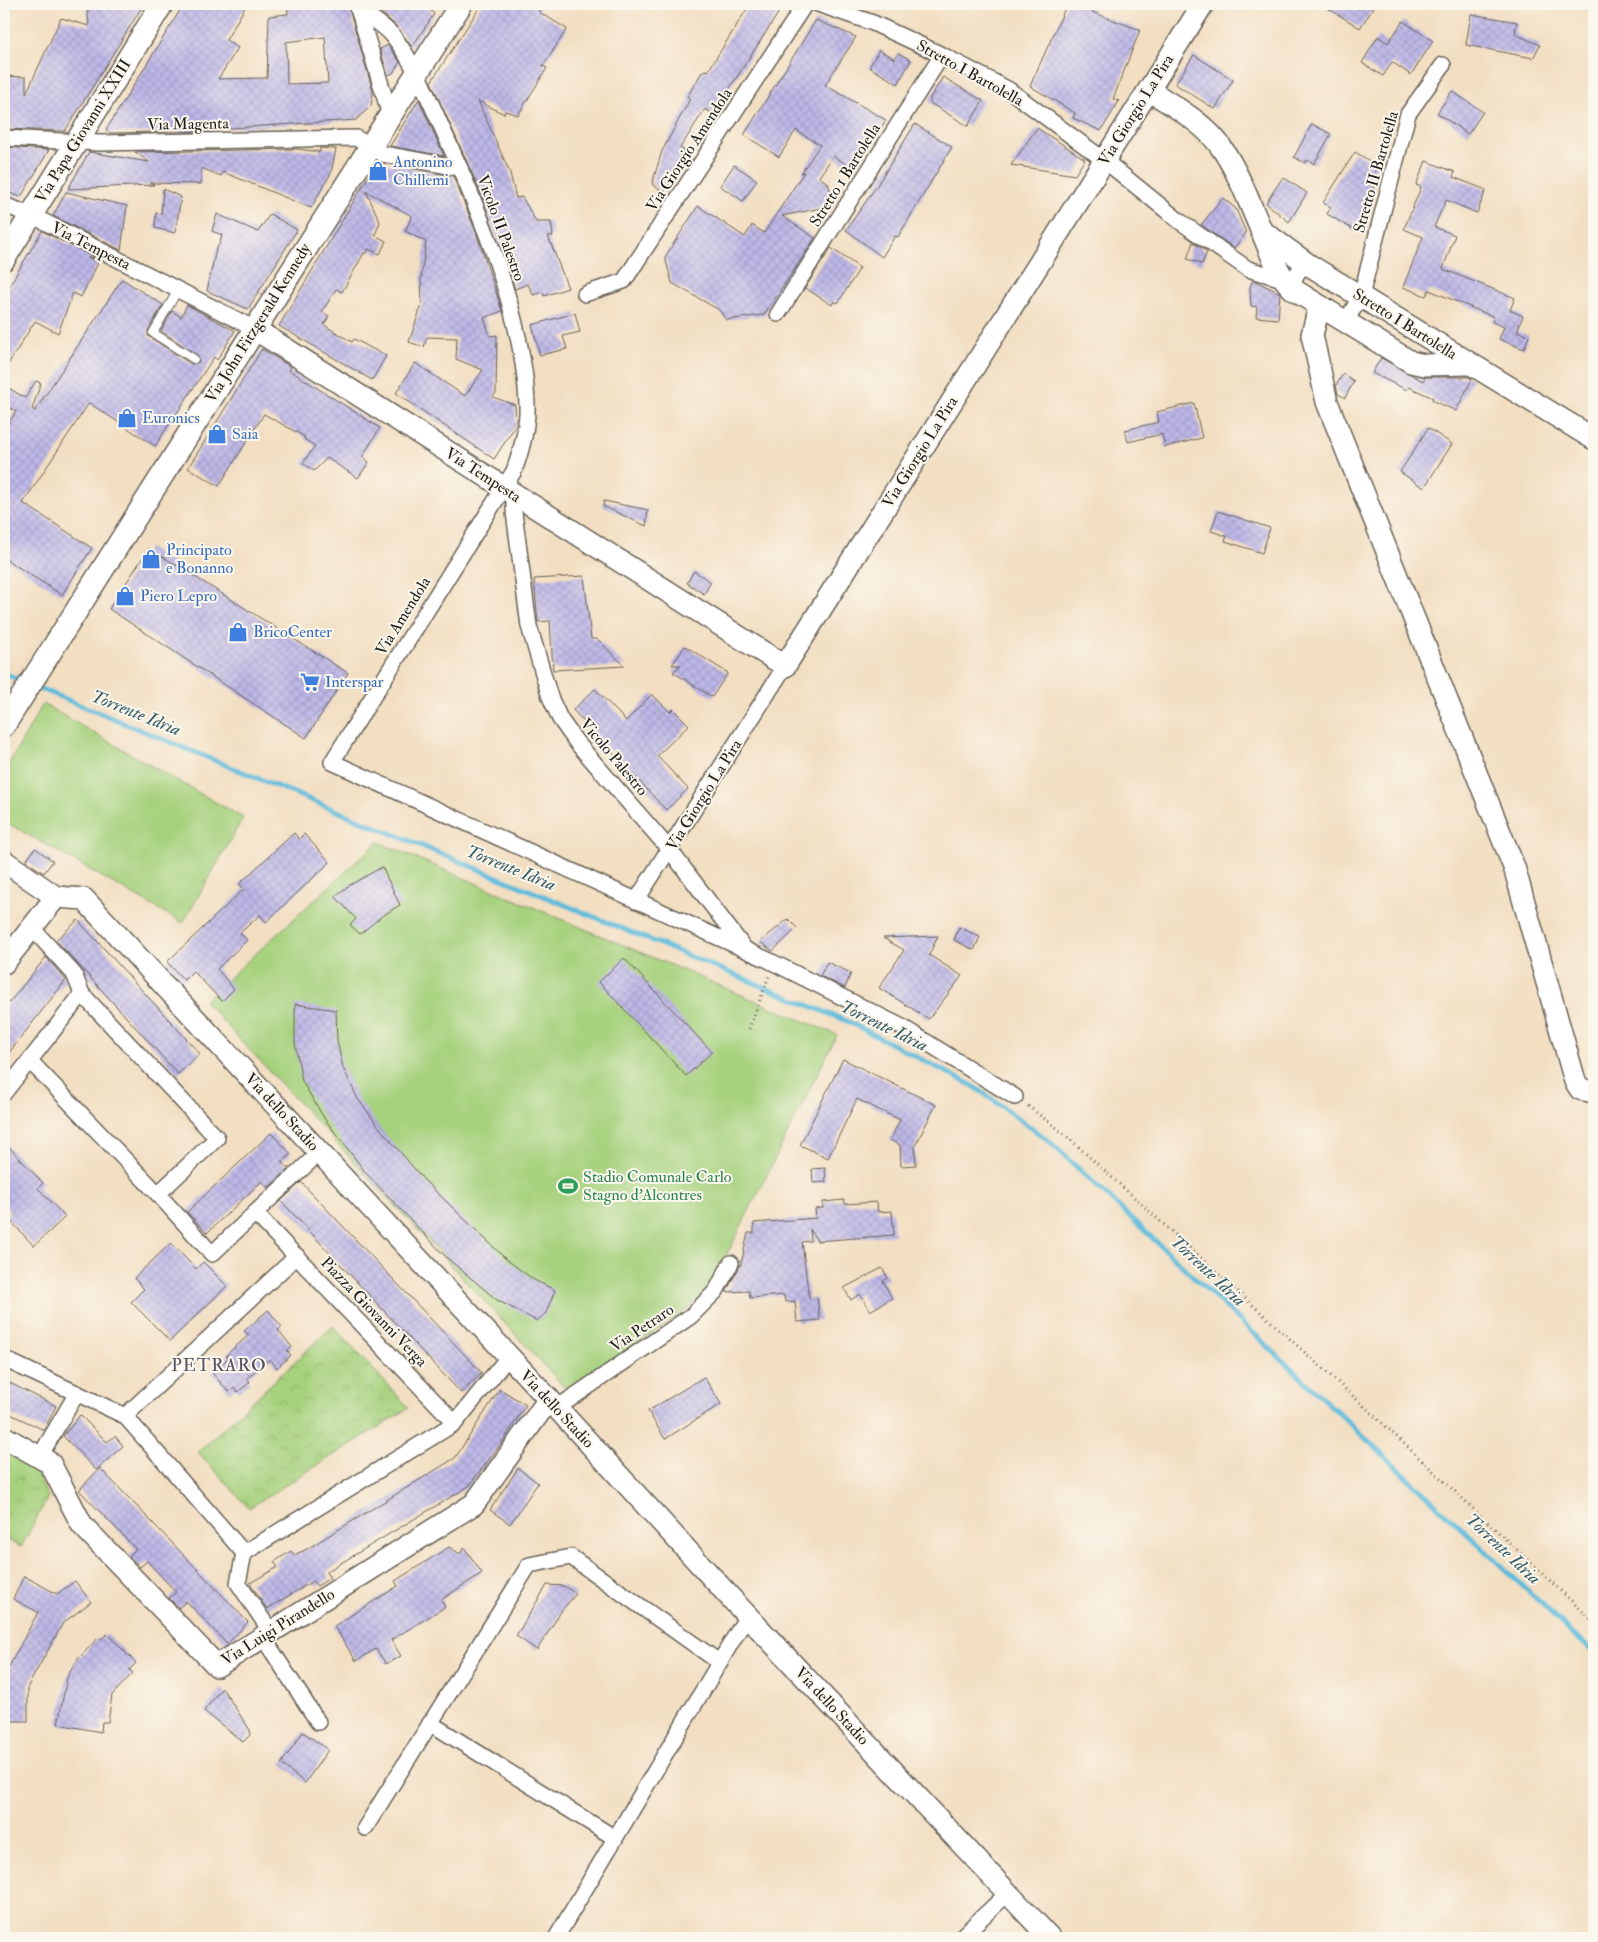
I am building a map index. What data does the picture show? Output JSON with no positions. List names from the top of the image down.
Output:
{
  "streets": {
    "main road": ["Via Papa Giovanni XXIII", "Via John Fitzgerald Kennedy"],
    "street": [
      "Stretto I Bartolella",
      "Via Giorgio La Pira",
      "Via Magenta",
      "Via Giorgio Amendola",
      "Stretto II Bartolella",
      "Stretto 1 Bartolella",
      "Vicolo II Palestro",
      "Via Tempesta",
      "Via Amendola",
      "Vicolo Palestro",
      "Via dello Stadio",
      "Piazza Giovanni Verga",
      "Via Petraro",
      "Via Luigi Pirandello"
    ]
  },
  "crossings": [
    ["Stretto I Bartolella", "Via Giorgio La Pira"],
    ["Stretto I Bartolella", "Stretto II Bartolella"],
    ["Stretto I Bartolella", "Stretto 1 Bartolella"],
    ["Via Giorgio La Pira", "Via Tempesta"],
    ["Via Giorgio La Pira", "Via Amendola"],
    ["Via Giorgio La Pira", "Vicolo Palestro"],
    ["Via Magenta", "Via Papa Giovanni XXIII"],
    ["Via Magenta", "Vicolo II Palestro"],
    ["Via Magenta", "Via John Fitzgerald Kennedy"],
    ["Via Papa Giovanni XXIII", "Via Tempesta"],
    ["Vicolo II Palestro", "Via Tempesta"],
    ["Vicolo II Palestro", "Via John Fitzgerald Kennedy"],
    ["Vicolo II Palestro", "Via Amendola"],
    ["Vicolo II Palestro", "Vicolo Palestro"],
    ["Via Tempesta", "Via John Fitzgerald Kennedy"],
    ["Via Tempesta", "Via Amendola"],
    ["Via Tempesta", "Vicolo Palestro"],
    ["Via Amendola", "Vicolo Palestro"],
    ["Via dello Stadio", "Via Petraro"],
    ["Via dello Stadio", "Via Luigi Pirandello"],
    ["Via Petraro", "Via Luigi Pirandello"]
  ],
  "districts": ["PETRARO"],
  "water": ["Torrente Idria"],
  "places": {
    "shop": [
      "Antonino Chillemi",
      "Euronics",
      "Saia",
      "Principato e Bonanno",
      "Piero Lepro",
      "BricoCenter"
    ],
    "supermarket": ["Interspar"],
    "sports": ["Stadio Comunale Carlo Stagno d'Alcontres"]
  }
}
